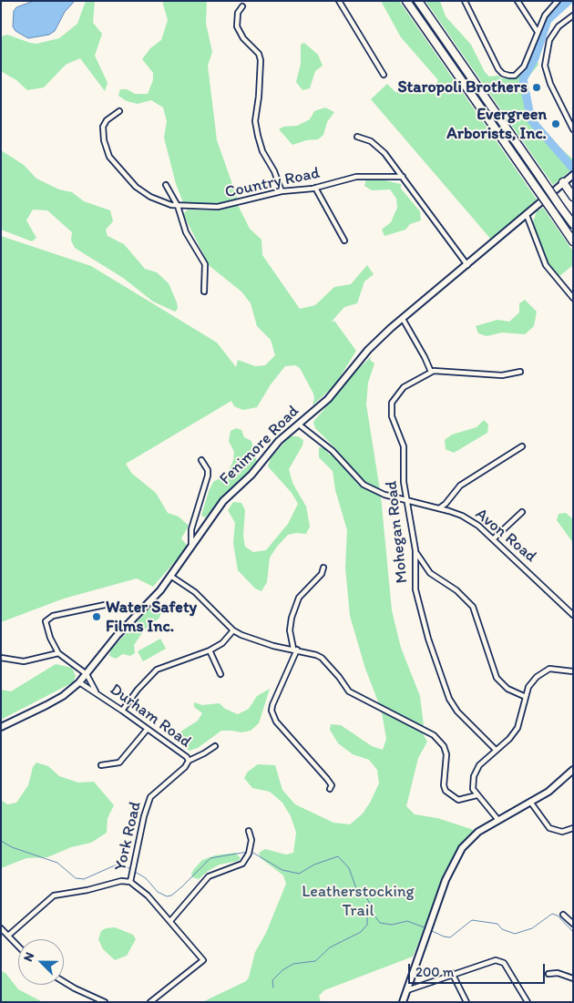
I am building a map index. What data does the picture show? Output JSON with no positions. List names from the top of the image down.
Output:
{
  "streets": {
    "street": [
      "Country Road",
      "Fenimore Road",
      "Mohegan Road",
      "Avon Road",
      "Durham Road",
      "York Road"
    ]
  },
  "crossings": [
    ["Fenimore Road", "Avon Road"],
    ["Fenimore Road", "Durham Road"],
    ["Mohegan Road", "Avon Road"],
    ["Durham Road", "York Road"]
  ],
  "parks": ["Leatherstocking Trail"],
  "places": ["Staropoli Brothers", "Evergreen Arborists, Inc.", "Water Safety Films Inc."],
  "scale_bar": "200 m",
  "north": "top left"
}
